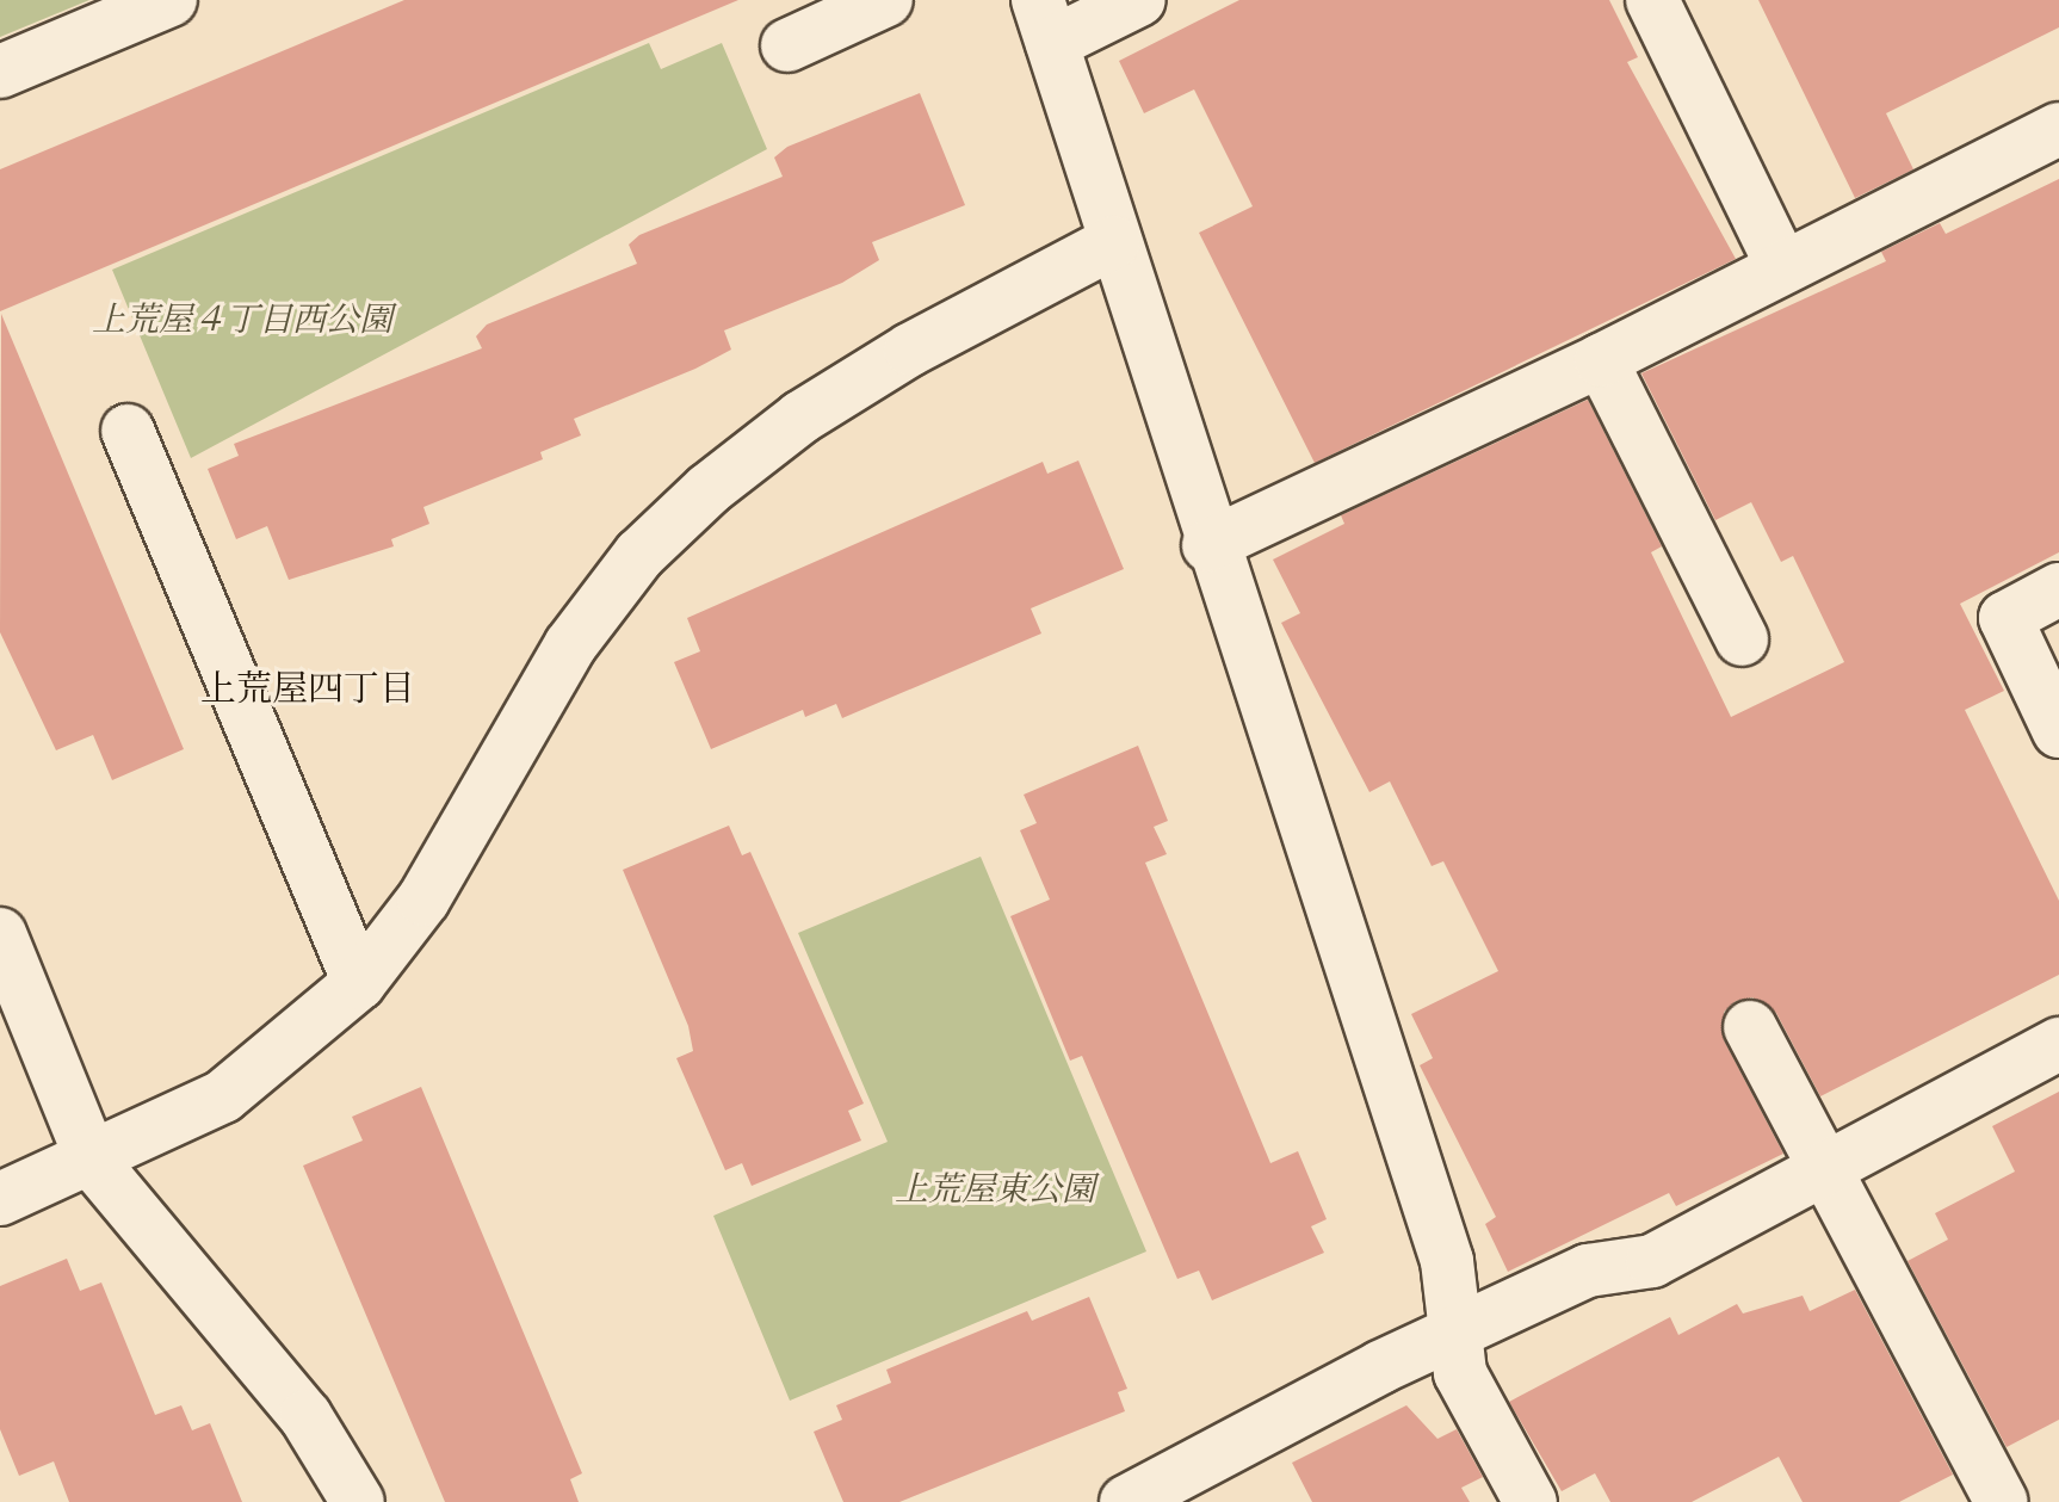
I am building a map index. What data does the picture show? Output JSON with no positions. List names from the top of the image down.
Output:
{
  "districts": ["上荒屋四丁目"],
  "parks": ["上荒屋４丁目西公園", "上荒屋東公園"]
}
